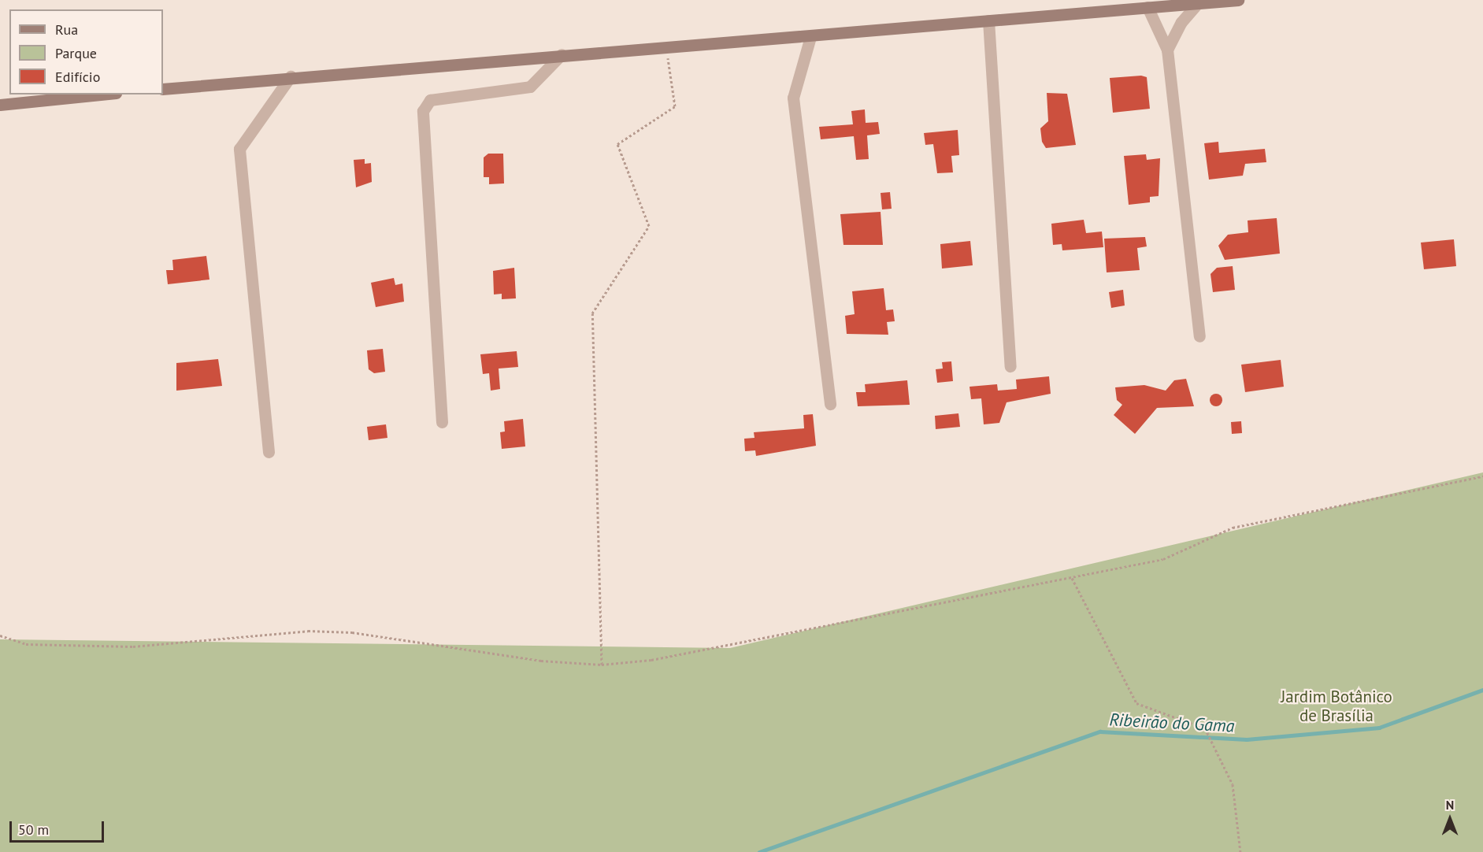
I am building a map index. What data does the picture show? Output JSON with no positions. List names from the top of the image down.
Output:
{
  "water": ["Ribeirão do Gama"],
  "parks": ["Jardim Botânico de Brasília"],
  "legend": ["Rua", "Parque", "Edifício"],
  "scale_bar": "50 m",
  "north": "top"
}
